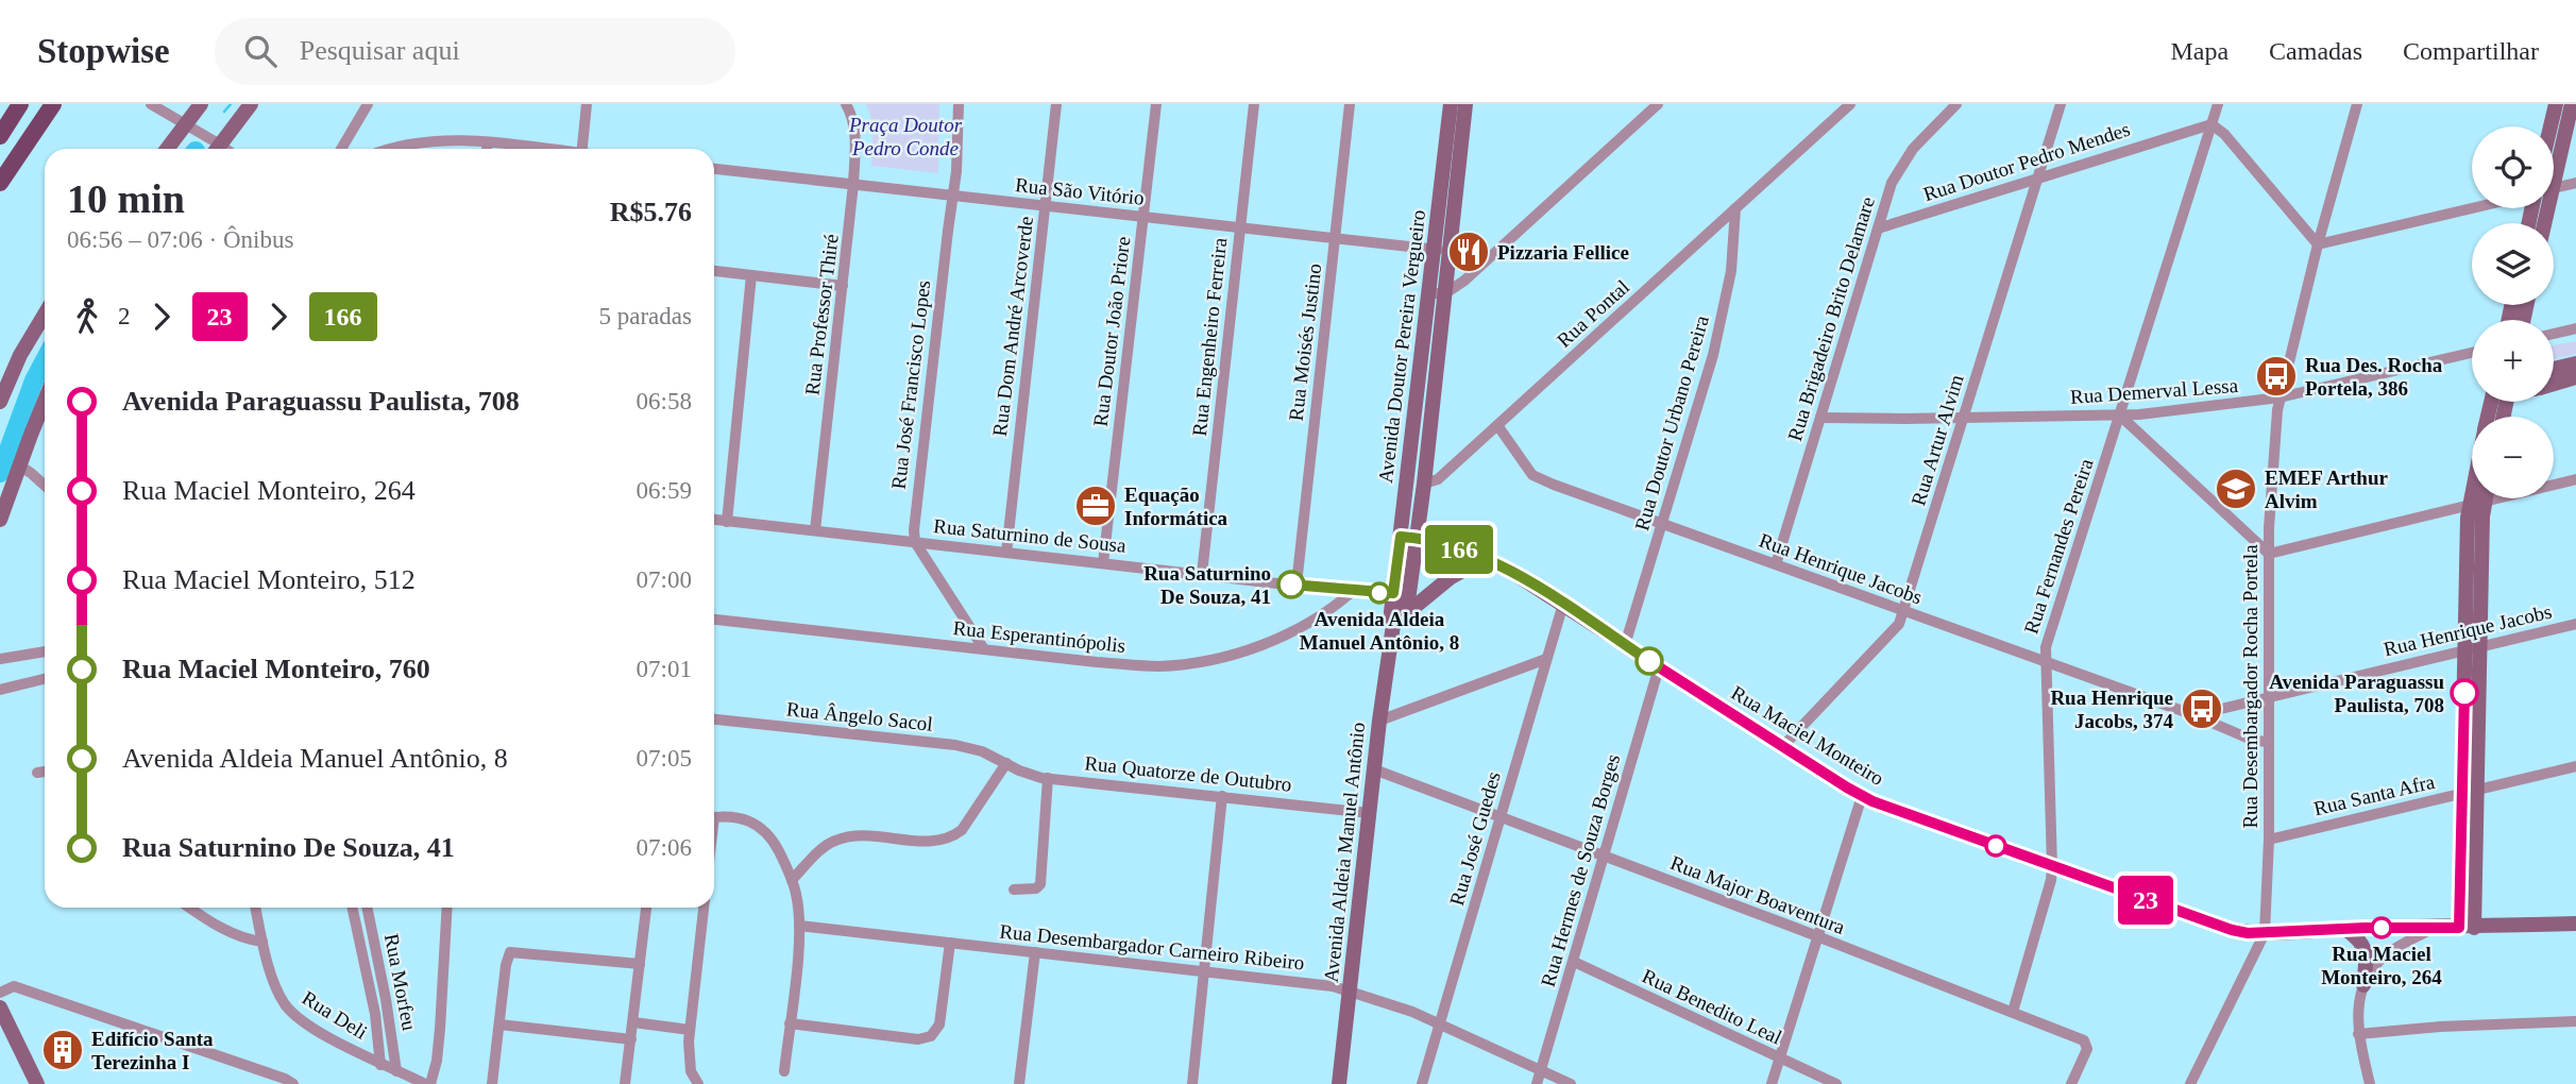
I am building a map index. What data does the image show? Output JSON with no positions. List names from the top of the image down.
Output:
{
  "streets": {
    "street": [
      "Rua Doutor Pedro Mendes",
      "Rua São Vitório",
      "Rua Pontal",
      "Rua Professor Thiré",
      "Rua Brigadeiro Brito Delamare",
      "Rua Dom André Arcoverde",
      "Rua Doutor João Priore",
      "Rua Engenheiro Ferreira",
      "Rua Moisés Justino",
      "Avenida Doutor Pereira Vergueiro",
      "Rua José Francisco Lopes",
      "Rua Demerval Lessa",
      "Rua Doutor Urbano Pereira",
      "Rua Artur Alvim",
      "Rua Saturnino de Sousa",
      "Rua Fernandes Pereira",
      "Rua Henrique Jacobs",
      "Rua Esperantinópolis",
      "Rua Desembargador Rocha Portela",
      "Rua Ângelo Sacol",
      "Rua Maciel Monteiro",
      "Rua Quatorze de Outubro",
      "Rua Santa Afra",
      "Rua José Guedes",
      "Avenida Aldeia Manuel Antônio",
      "Rua Hermes de Souza Borges",
      "Rua Major Boaventura",
      "Rua Desembargador Carneiro Ribeiro",
      "Rua Morfeu",
      "Rua Benedito Leal",
      "Rua Deli"
    ]
  },
  "crossings": [
    ["Rua Doutor Pedro Mendes", "Rua Brigadeiro Brito Delamare"],
    ["Rua Doutor Pedro Mendes", "Rua Artur Alvim"],
    ["Rua Doutor Pedro Mendes", "Rua Fernandes Pereira"],
    ["Rua São Vitório", "Rua Professor Thiré"],
    ["Rua São Vitório", "Rua Dom André Arcoverde"],
    ["Rua São Vitório", "Rua Doutor João Priore"],
    ["Rua São Vitório", "Rua Engenheiro Ferreira"],
    ["Rua São Vitório", "Rua Moisés Justino"],
    ["Rua São Vitório", "Avenida Doutor Pereira Vergueiro"],
    ["Rua São Vitório", "Rua José Francisco Lopes"],
    ["Rua Pontal", "Avenida Doutor Pereira Vergueiro"],
    ["Rua Pontal", "Rua Doutor Urbano Pereira"],
    ["Rua Pontal", "Rua Henrique Jacobs"],
    ["Rua Professor Thiré", "Rua Saturnino de Sousa"],
    ["Rua Brigadeiro Brito Delamare", "Rua Demerval Lessa"],
    ["Rua Brigadeiro Brito Delamare", "Rua Henrique Jacobs"],
    ["Rua Dom André Arcoverde", "Rua Saturnino de Sousa"],
    ["Rua Doutor João Priore", "Rua Saturnino de Sousa"],
    ["Rua Engenheiro Ferreira", "Rua Saturnino de Sousa"],
    ["Rua Moisés Justino", "Rua Saturnino de Sousa"],
    ["Avenida Doutor Pereira Vergueiro", "Rua Saturnino de Sousa"],
    ["Avenida Doutor Pereira Vergueiro", "Rua Maciel Monteiro"],
    ["Avenida Doutor Pereira Vergueiro", "Avenida Aldeia Manuel Antônio"],
    ["Rua José Francisco Lopes", "Rua Saturnino de Sousa"],
    ["Rua Demerval Lessa", "Rua Artur Alvim"],
    ["Rua Demerval Lessa", "Rua Fernandes Pereira"],
    ["Rua Demerval Lessa", "Rua Desembargador Rocha Portela"],
    ["Rua Doutor Urbano Pereira", "Rua Henrique Jacobs"],
    ["Rua Doutor Urbano Pereira", "Rua Maciel Monteiro"],
    ["Rua Artur Alvim", "Rua Henrique Jacobs"],
    ["Rua Artur Alvim", "Rua Maciel Monteiro"],
    ["Rua Saturnino de Sousa", "Rua Esperantinópolis"],
    ["Rua Saturnino de Sousa", "Avenida Aldeia Manuel Antônio"],
    ["Rua Fernandes Pereira", "Rua Henrique Jacobs"],
    ["Rua Fernandes Pereira", "Rua Maciel Monteiro"],
    ["Rua Fernandes Pereira", "Rua Major Boaventura"],
    ["Rua Henrique Jacobs", "Rua Desembargador Rocha Portela"],
    ["Rua Desembargador Rocha Portela", "Rua Maciel Monteiro"],
    ["Rua Desembargador Rocha Portela", "Rua Santa Afra"],
    ["Rua Ângelo Sacol", "Rua Quatorze de Outubro"],
    ["Rua Maciel Monteiro", "Rua José Guedes"],
    ["Rua Maciel Monteiro", "Rua Hermes de Souza Borges"],
    ["Rua Quatorze de Outubro", "Avenida Aldeia Manuel Antônio"],
    ["Rua José Guedes", "Rua Major Boaventura"],
    ["Rua José Guedes", "Rua Desembargador Carneiro Ribeiro"],
    ["Avenida Aldeia Manuel Antônio", "Rua Major Boaventura"],
    ["Avenida Aldeia Manuel Antônio", "Rua Desembargador Carneiro Ribeiro"],
    ["Rua Hermes de Souza Borges", "Rua Major Boaventura"],
    ["Rua Hermes de Souza Borges", "Rua Desembargador Carneiro Ribeiro"],
    ["Rua Hermes de Souza Borges", "Rua Benedito Leal"],
    ["Rua Morfeu", "Rua Deli"]
  ],
  "parks": ["Praça Doutor Pedro Conde"],
  "places": {
    "restaurant": ["Pizzaria Fellice"],
    "bus stop": ["Rua Des. Rocha Portela, 386", "Rua Henrique Jacobs, 374"],
    "school or university": ["EMEF Arthur Alvim"],
    "office": ["Equação Informática"],
    "other": [
      "Rua Saturnino De Souza, 41",
      "Avenida Aldeia Manuel Antônio, 8",
      "Avenida Paraguassu Paulista, 708",
      "Rua Maciel Monteiro, 264"
    ],
    "building": ["Edifício Santa Terezinha I"]
  },
  "lines": ["bus line 166", "bus line 23"],
  "page": {
    "header": "Stopwise",
    "search": "Pesquisar aqui",
    "nav": ["Mapa", "Camadas", "Compartilhar"],
    "on_map": ["23", "166"],
    "map_buttons": ["+", "−"],
    "heading": ["10 min", "06:56 – 07:06 · Ônibus", "R$5.76"],
    "legs": [
      "2",
      "23",
      "166",
      "5 paradas"
    ],
    "list": [
      {
        "name": "Avenida Paraguassu Paulista, 708",
        "value": "06:58"
      },
      {
        "name": "Rua Maciel Monteiro, 264",
        "value": "06:59"
      },
      {
        "name": "Rua Maciel Monteiro, 512",
        "value": "07:00"
      },
      {
        "name": "Rua Maciel Monteiro, 760",
        "value": "07:01"
      },
      {
        "name": "Avenida Aldeia Manuel Antônio, 8",
        "value": "07:05"
      },
      {
        "name": "Rua Saturnino De Souza, 41",
        "value": "07:06"
      }
    ]
  }
}
